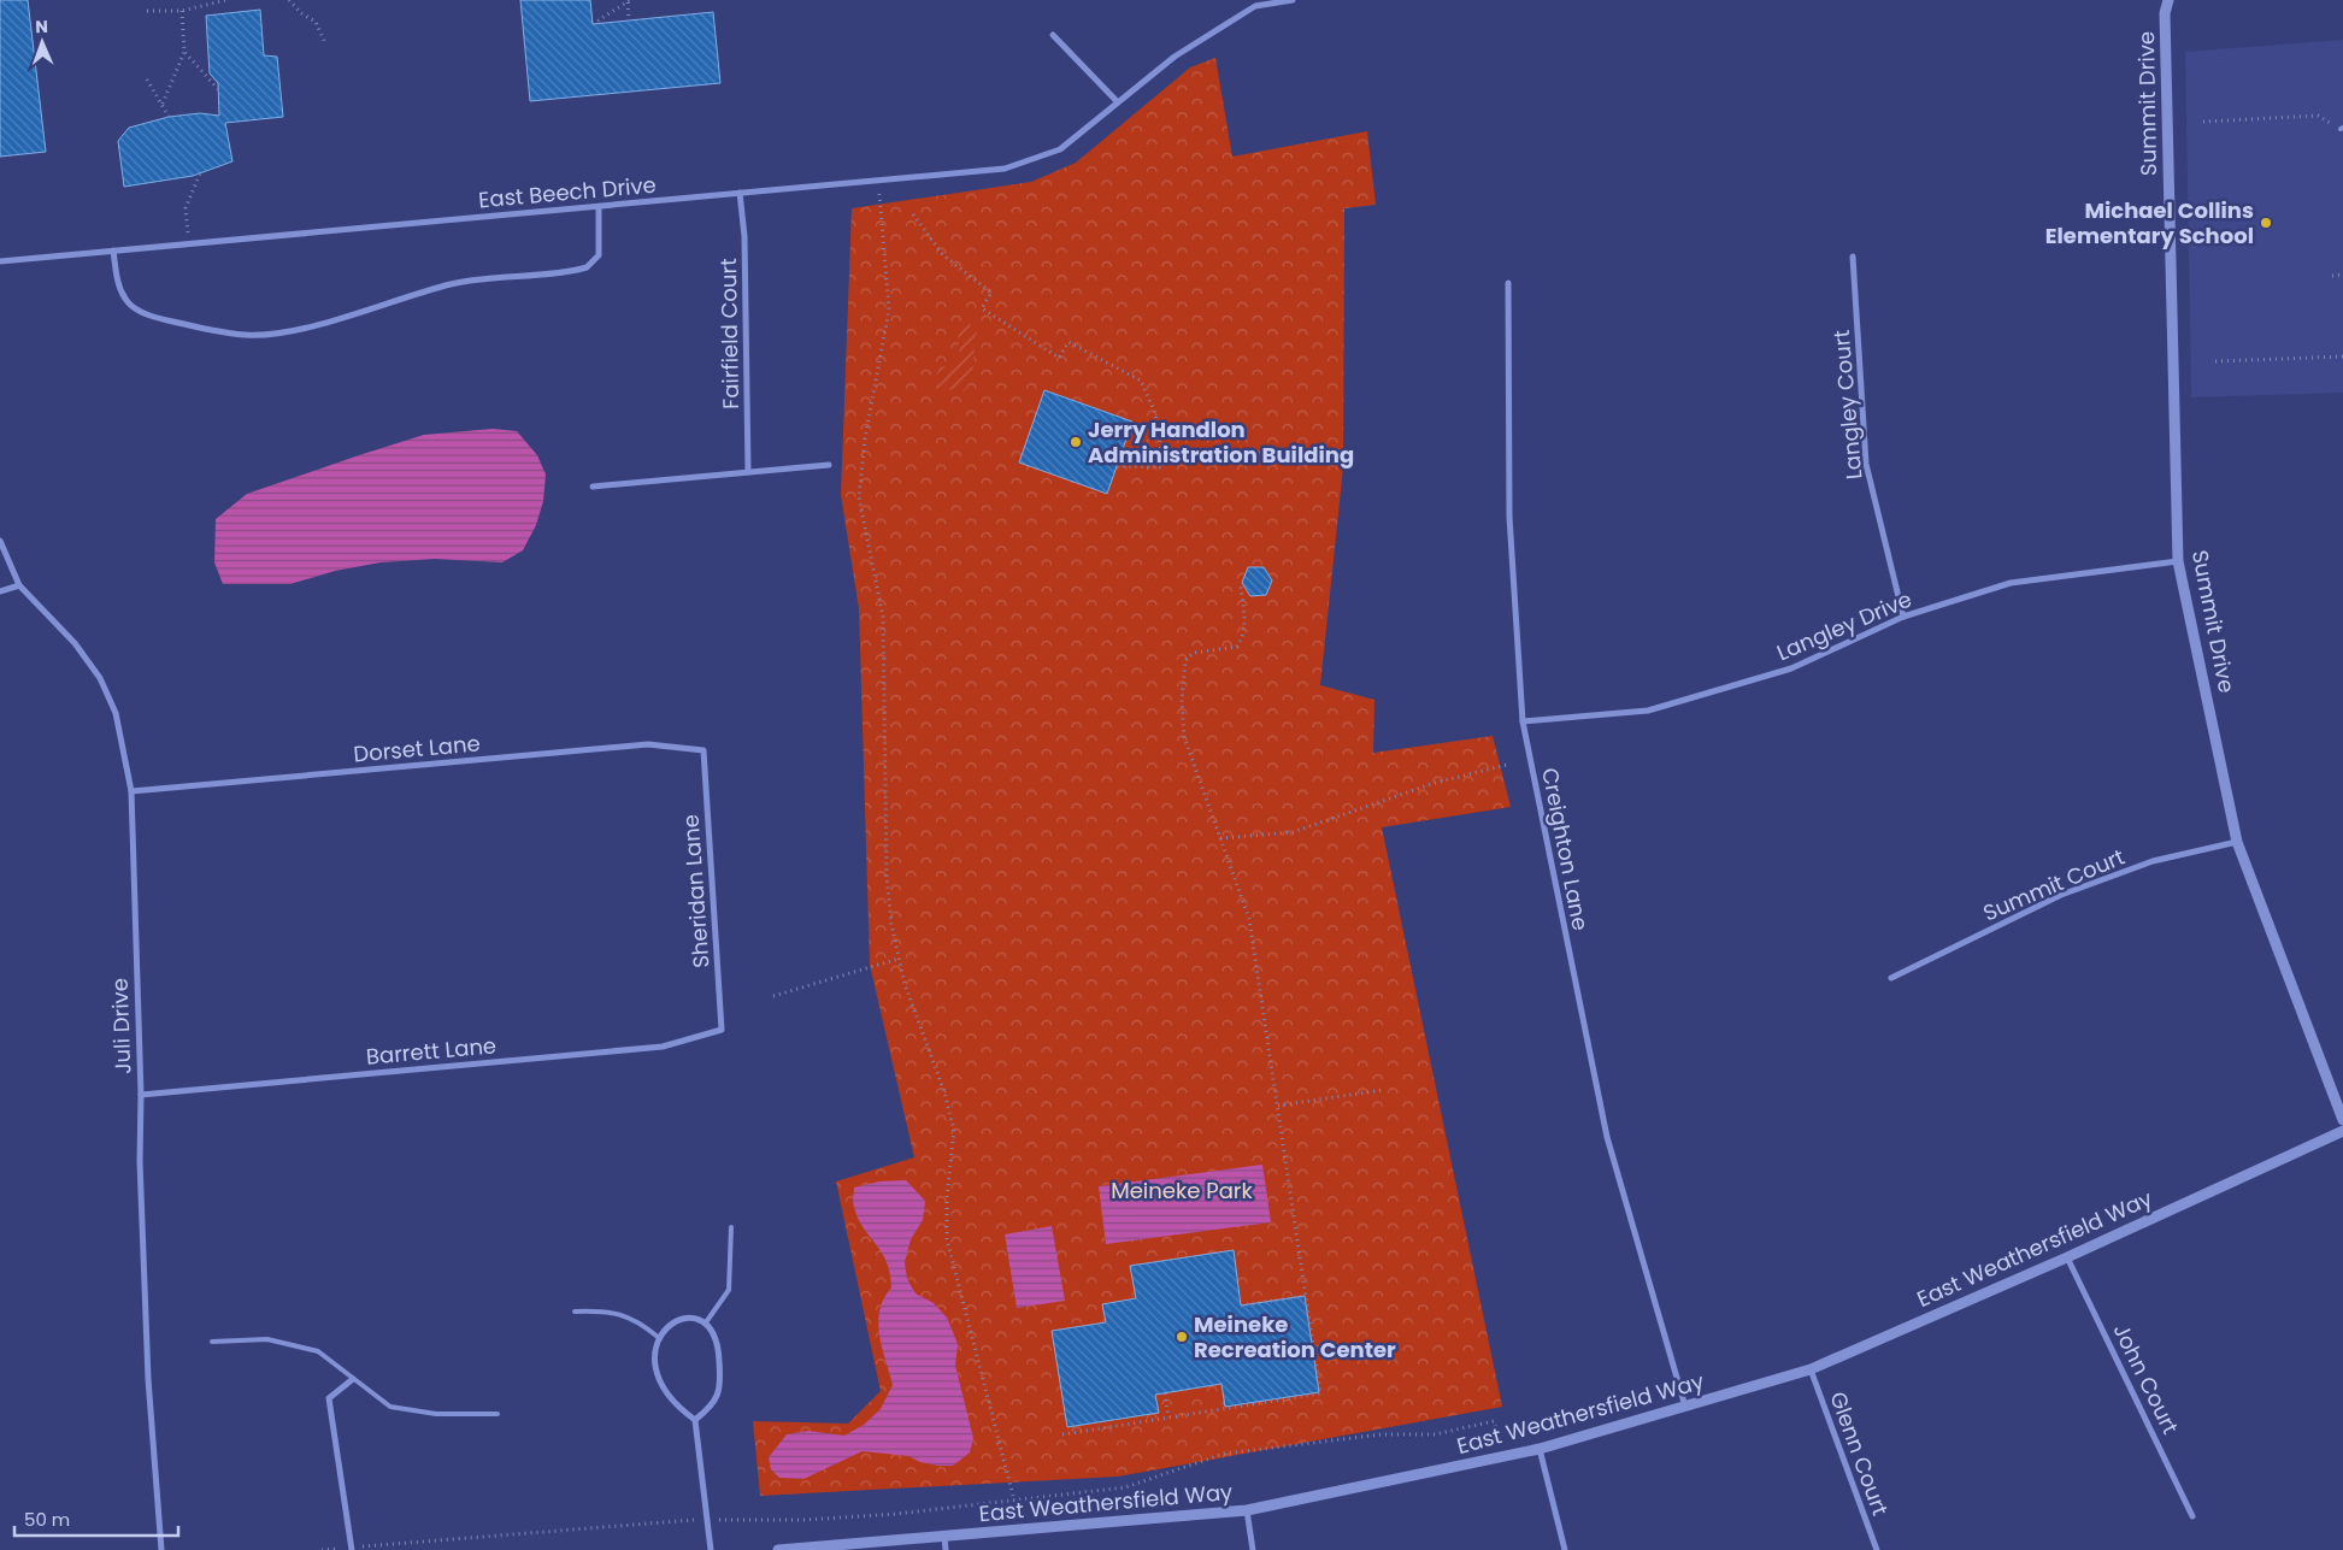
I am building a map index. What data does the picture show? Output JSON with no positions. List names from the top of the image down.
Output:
{
  "streets": {
    "street": [
      "Summit Drive",
      "East Beech Drive",
      "Fairfield Court",
      "Langley Court",
      "Langley Drive",
      "Dorset Lane",
      "Creighton Lane",
      "Summit Court",
      "Sheridan Lane",
      "Juli Drive",
      "Barrett Lane",
      "East Weathersfield Way",
      "John Court",
      "Glenn Court"
    ]
  },
  "crossings": [
    ["Summit Drive", "Langley Drive"],
    ["Summit Drive", "Summit Court"],
    ["East Beech Drive", "Fairfield Court"],
    ["Langley Court", "Langley Drive"],
    ["Langley Drive", "Creighton Lane"],
    ["Dorset Lane", "Sheridan Lane"],
    ["Dorset Lane", "Juli Drive"],
    ["Creighton Lane", "East Weathersfield Way"],
    ["Sheridan Lane", "Barrett Lane"],
    ["Juli Drive", "Barrett Lane"],
    ["East Weathersfield Way", "John Court"],
    ["East Weathersfield Way", "Glenn Court"]
  ],
  "parks": ["Meineke Park"],
  "places": ["Michael Collins Elementary School", "Jerry Handlon Administration Building", "Meineke Recreation Center"],
  "scale_bar": "50 m",
  "north": "top"
}
